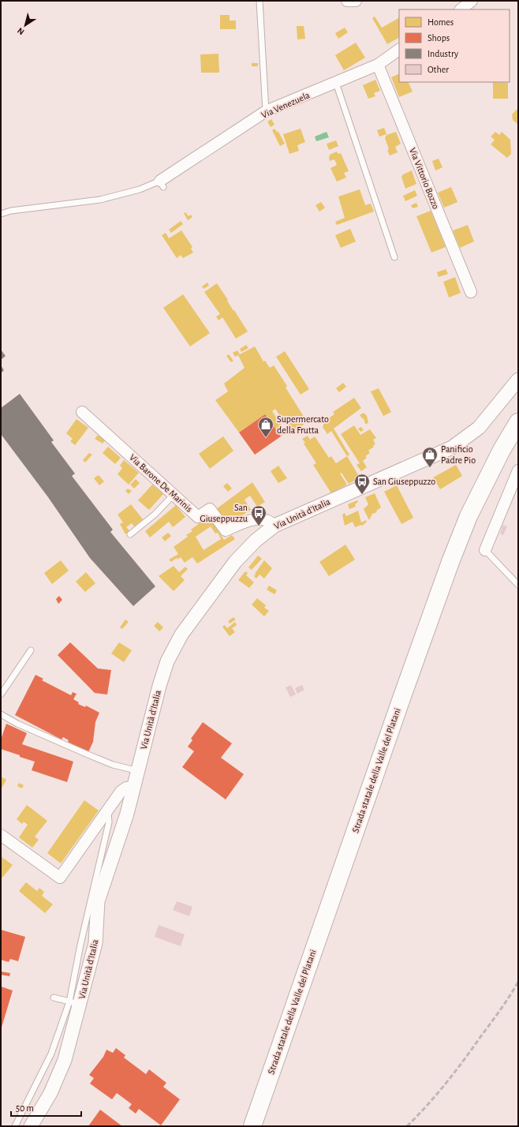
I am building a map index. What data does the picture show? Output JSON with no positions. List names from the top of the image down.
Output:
{
  "streets": {
    "main road": ["Strada statale della Valle del Platani"],
    "street": [
      "Via Venezuela",
      "Via Vittorio Bozzo",
      "Via Barone De Marinis",
      "Via Unità d'Italia"
    ]
  },
  "crossings": [
    ["Via Venezuela", "Via Vittorio Bozzo"],
    ["Via Barone De Marinis", "Via Unità d'Italia"]
  ],
  "places": {
    "shop": ["Supermercato della Frutta", "Panificio Padre Pio"],
    "bus stop": ["San Giuseppuzzo", "San Giuseppuzzu"]
  },
  "legend": [
    "Homes",
    "Shops",
    "Industry",
    "Other"
  ],
  "scale_bar": "50 m",
  "north": "bottom left"
}
